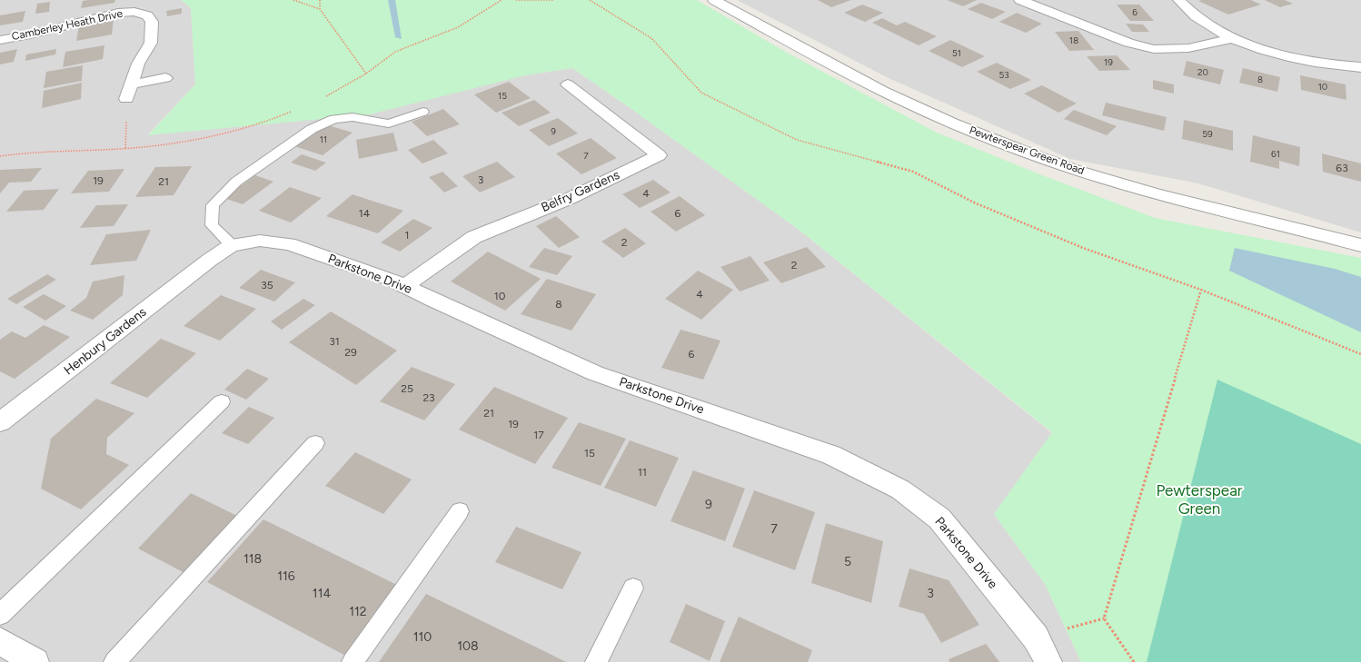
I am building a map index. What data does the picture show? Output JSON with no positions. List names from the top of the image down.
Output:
{
  "streets": {
    "street": [
      "Camberley Heath Drive",
      "Pewterspear Green Road",
      "Belfry Gardens",
      "Parkstone Drive",
      "Henbury Gardens"
    ]
  },
  "crossings": [
    ["Belfry Gardens", "Parkstone Drive"],
    ["Parkstone Drive", "Henbury Gardens"]
  ],
  "parks": ["Pewterspear Green"],
  "house_numbers": [
    "6",
    "18",
    "51",
    "19",
    "20",
    "53",
    "8",
    "10",
    "15",
    "9",
    "59",
    "11",
    "61",
    "7",
    "63",
    "3",
    "19",
    "21",
    "4",
    "14",
    "6",
    "1",
    "2",
    "2",
    "35",
    "4",
    "10",
    "8",
    "31",
    "29",
    "6",
    "25",
    "23",
    "21",
    "19",
    "17",
    "15",
    "11",
    "9",
    "7",
    "118",
    "5",
    "116",
    "114",
    "3",
    "112",
    "110",
    "108"
  ]
}
